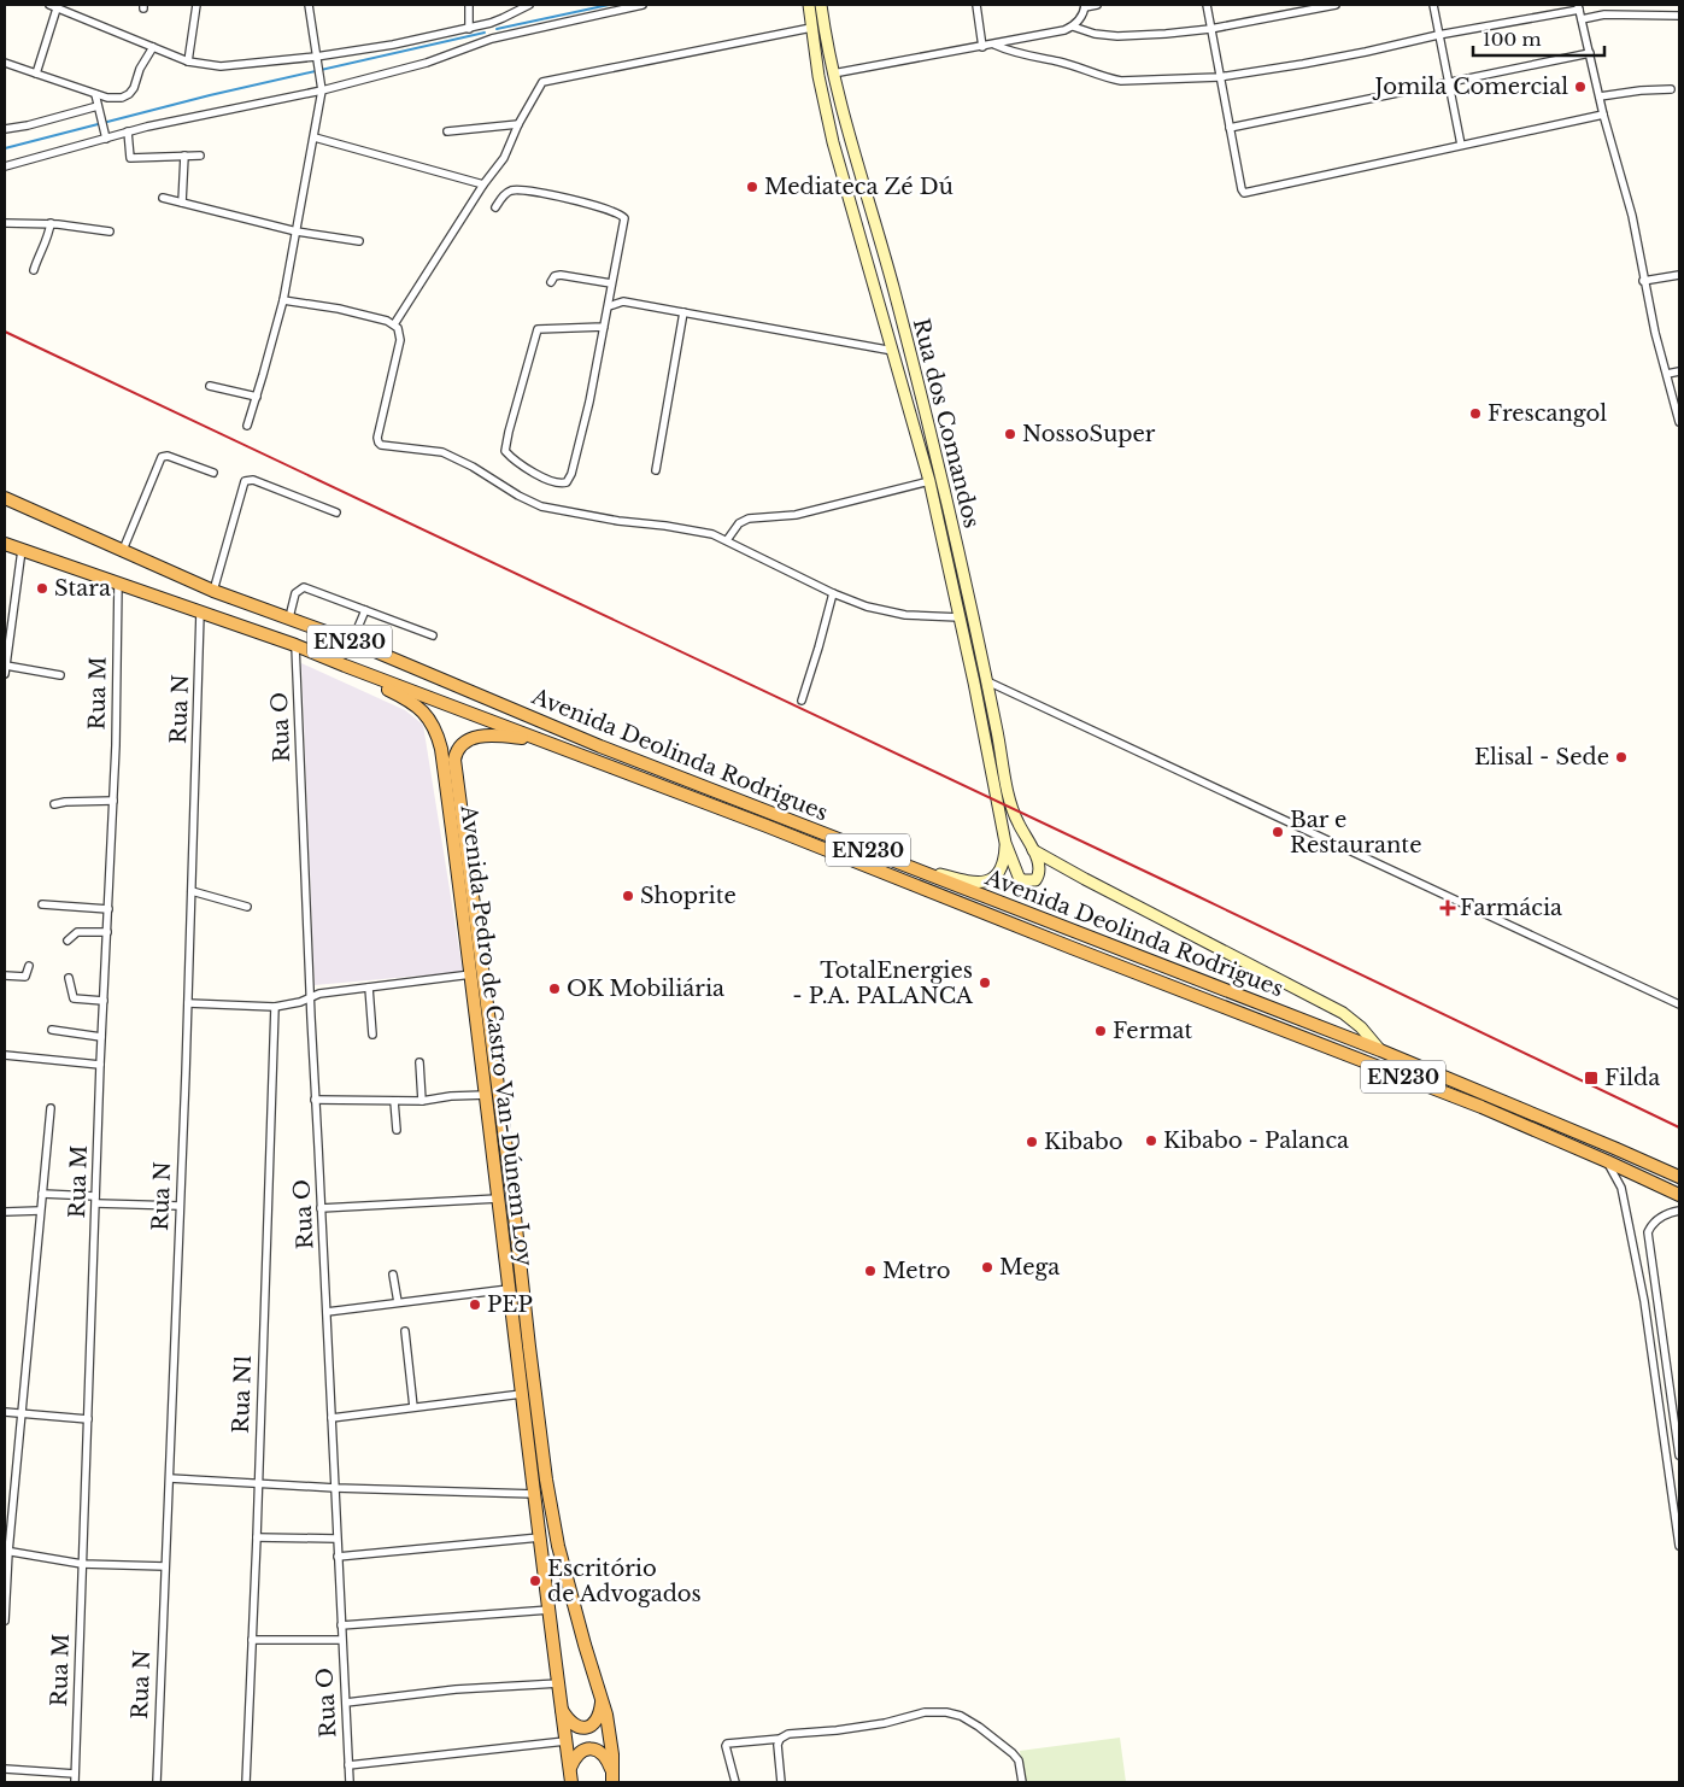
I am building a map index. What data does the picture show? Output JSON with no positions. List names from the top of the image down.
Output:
{
  "streets": {
    "highway": ["EN230", "Avenida Deolinda Rodrigues", "Avenida Pedro de Castro Van-Dúnem Loy"],
    "main road": ["Rua dos Comandos"],
    "street": [
      "Rua M",
      "Rua N",
      "Rua O",
      "Rua N1"
    ]
  },
  "crossings": [
    ["Rua M", "Avenida Deolinda Rodrigues"],
    ["Rua N", "Avenida Deolinda Rodrigues"],
    ["Rua O", "Avenida Deolinda Rodrigues"],
    ["Avenida Deolinda Rodrigues", "Avenida Pedro de Castro Van-Dúnem Loy"]
  ],
  "places": {
    "other": [
      "Jomila Comercial",
      "Mediateca Zé Dú",
      "Frescangol",
      "NossoSuper",
      "Stara",
      "Elisal - Sede",
      "Bar e Restaurante",
      "Shoprite",
      "TotalEnergies - P.A. PALANCA",
      "OK Mobiliária",
      "Fermat",
      "Kibabo - Palanca",
      "Kibabo",
      "Mega",
      "Metro",
      "PEP",
      "Escritório de Advogados"
    ],
    "health": ["Farmácia"],
    "transit": ["Filda"]
  },
  "scale_bar": "100 m"
}
